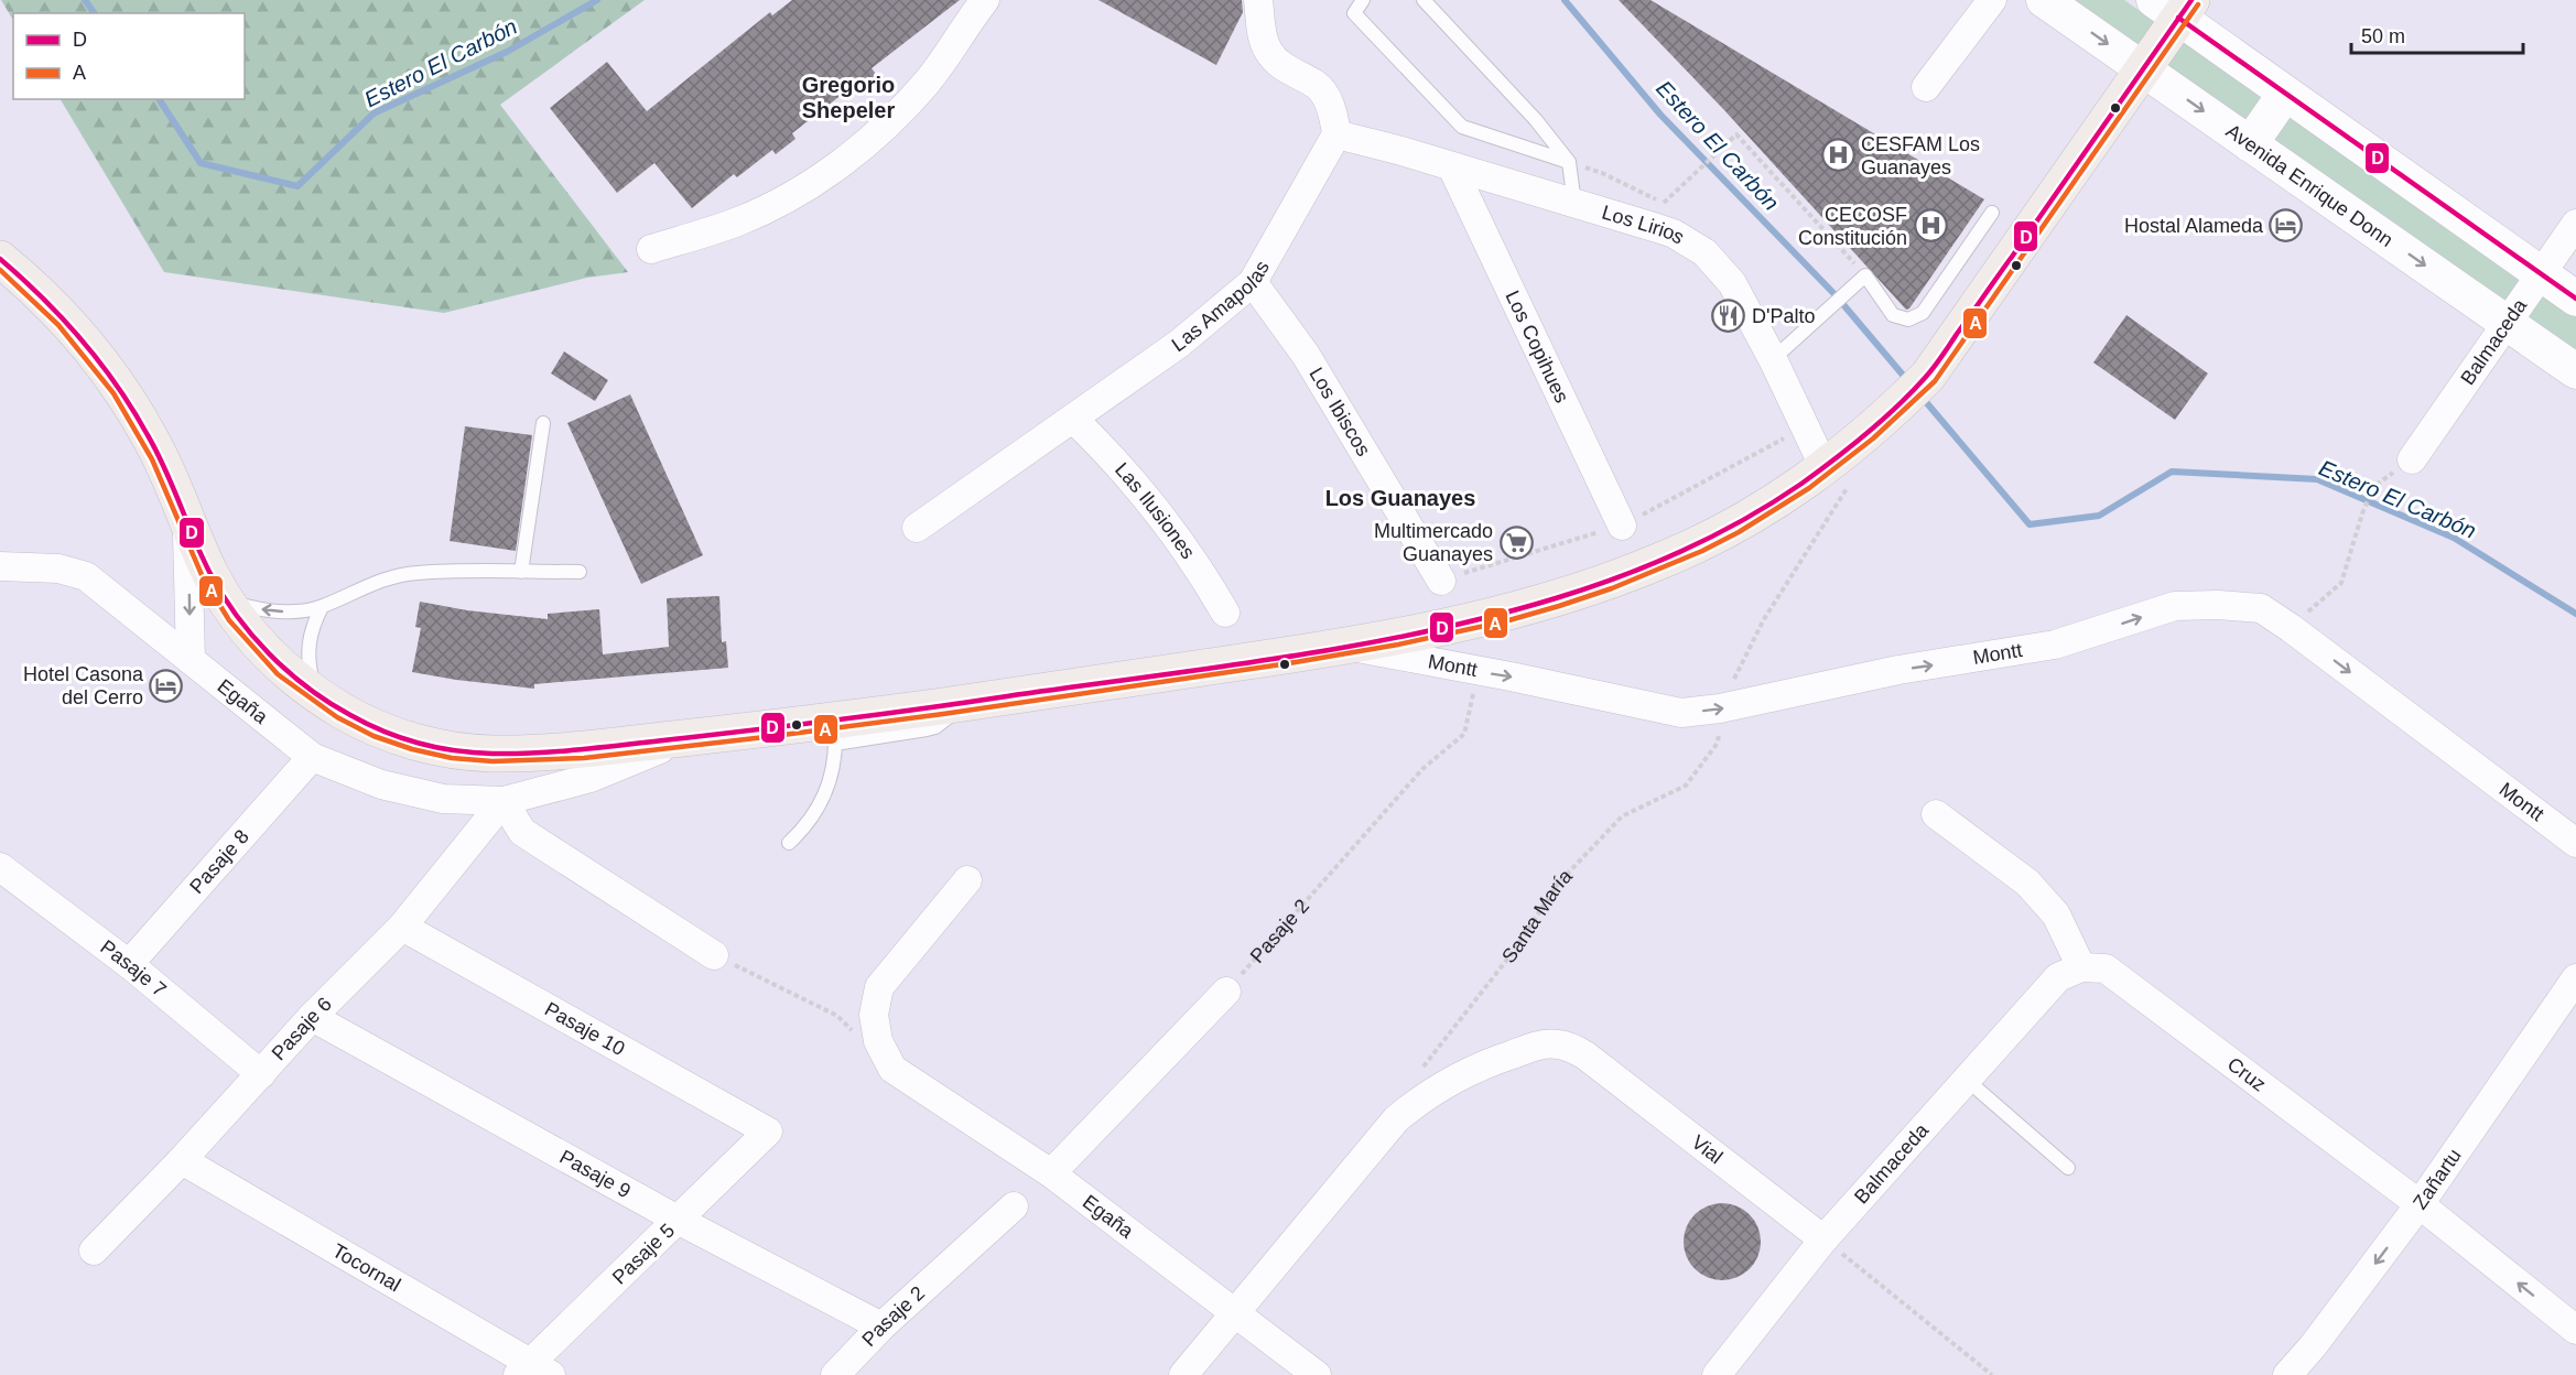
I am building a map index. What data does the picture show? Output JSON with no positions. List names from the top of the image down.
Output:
{
  "streets": {
    "street": [
      "Avenida Enrique Donn",
      "Los Lirios",
      "Las Amapolas",
      "Balmaceda",
      "Los Copihues",
      "Los Ibiscos",
      "Las Ilusiones",
      "Montt",
      "Egaña",
      "Pasaje 8",
      "Pasaje 2",
      "Pasaje 7",
      "Pasaje 6",
      "Pasaje 10",
      "Cruz",
      "Vial",
      "Pasaje 9",
      "Zañartu",
      "Pasaje 5",
      "Tocornal"
    ],
    "path": ["Santa María"]
  },
  "crossings": [
    ["Avenida Enrique Donn", "Balmaceda"],
    ["Los Lirios", "Las Amapolas"],
    ["Los Lirios", "Los Copihues"],
    ["Los Lirios", "Santa María"],
    ["Las Amapolas", "Los Ibiscos"],
    ["Las Amapolas", "Las Ilusiones"],
    ["Balmaceda", "Cruz"],
    ["Balmaceda", "Vial"],
    ["Montt", "Santa María"],
    ["Montt", "Pasaje 2"],
    ["Egaña", "Pasaje 8"],
    ["Egaña", "Pasaje 6"],
    ["Egaña", "Vial"],
    ["Pasaje 8", "Pasaje 7"],
    ["Pasaje 2", "Pasaje 9"],
    ["Pasaje 7", "Pasaje 6"],
    ["Pasaje 6", "Pasaje 10"],
    ["Pasaje 6", "Pasaje 9"],
    ["Pasaje 6", "Tocornal"],
    ["Pasaje 10", "Pasaje 5"],
    ["Cruz", "Zañartu"],
    ["Pasaje 9", "Pasaje 5"],
    ["Pasaje 5", "Tocornal"]
  ],
  "one_way": ["Montt", "Zañartu"],
  "districts": ["Gregorio Shepeler", "Los Guanayes"],
  "water": ["Estero El Carbón"],
  "places": {
    "hospital": ["CESFAM Los Guanayes", "CECOSF Constitución"],
    "hotel": ["Hostal Alameda", "Hotel Casona del Cerro"],
    "restaurant": ["D'Palto"],
    "supermarket": ["Multimercado Guanayes"]
  },
  "lines": ["transit line D", "transit line A"],
  "legend": ["D", "A"],
  "scale_bar": "50 m"
}
